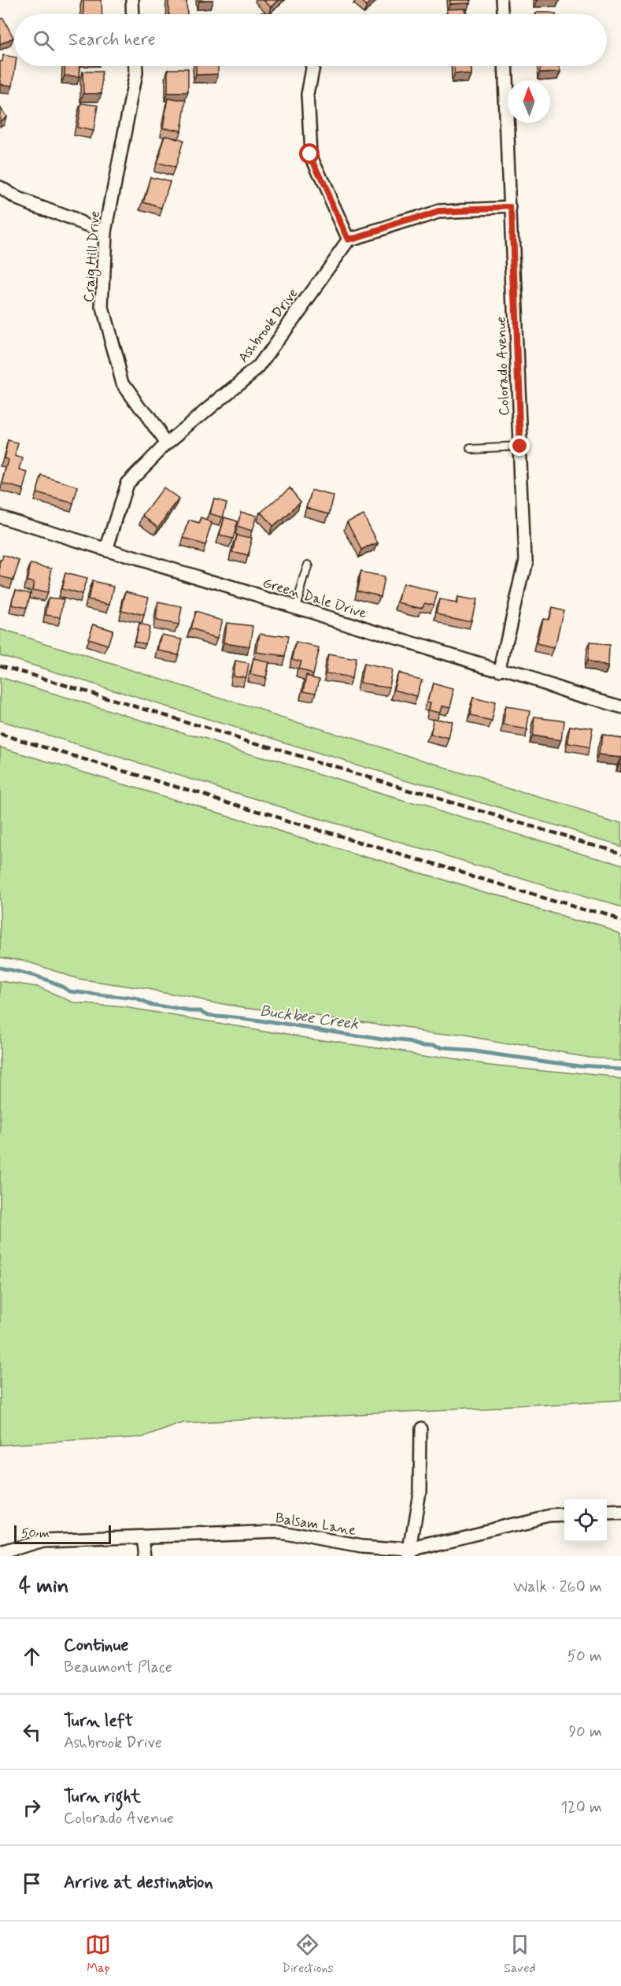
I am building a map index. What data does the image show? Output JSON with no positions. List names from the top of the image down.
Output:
{
  "streets": {
    "street": [
      "Craig Hill Drive",
      "Ashbrook Drive",
      "Colorado Avenue",
      "Green Dale Drive",
      "Balsam Lane"
    ]
  },
  "crossings": [
    ["Craig Hill Drive", "Ashbrook Drive"],
    ["Ashbrook Drive", "Green Dale Drive"],
    ["Colorado Avenue", "Green Dale Drive"]
  ],
  "water": ["Buckbee Creek"],
  "scale_bar": "50 m",
  "north": "top",
  "page": {
    "search": "Search here",
    "scale": "50 m",
    "heading": ["4 min", "Walk · 260 m"],
    "list": [
      ["Continue", "Beaumont Place", "50 m"],
      ["Turn left", "Ashbrook Drive", "90 m"],
      ["Turn right", "Colorado Avenue", "120 m"],
      "Arrive at destination"
    ],
    "nav": ["Map", "Directions", "Saved"]
  }
}
